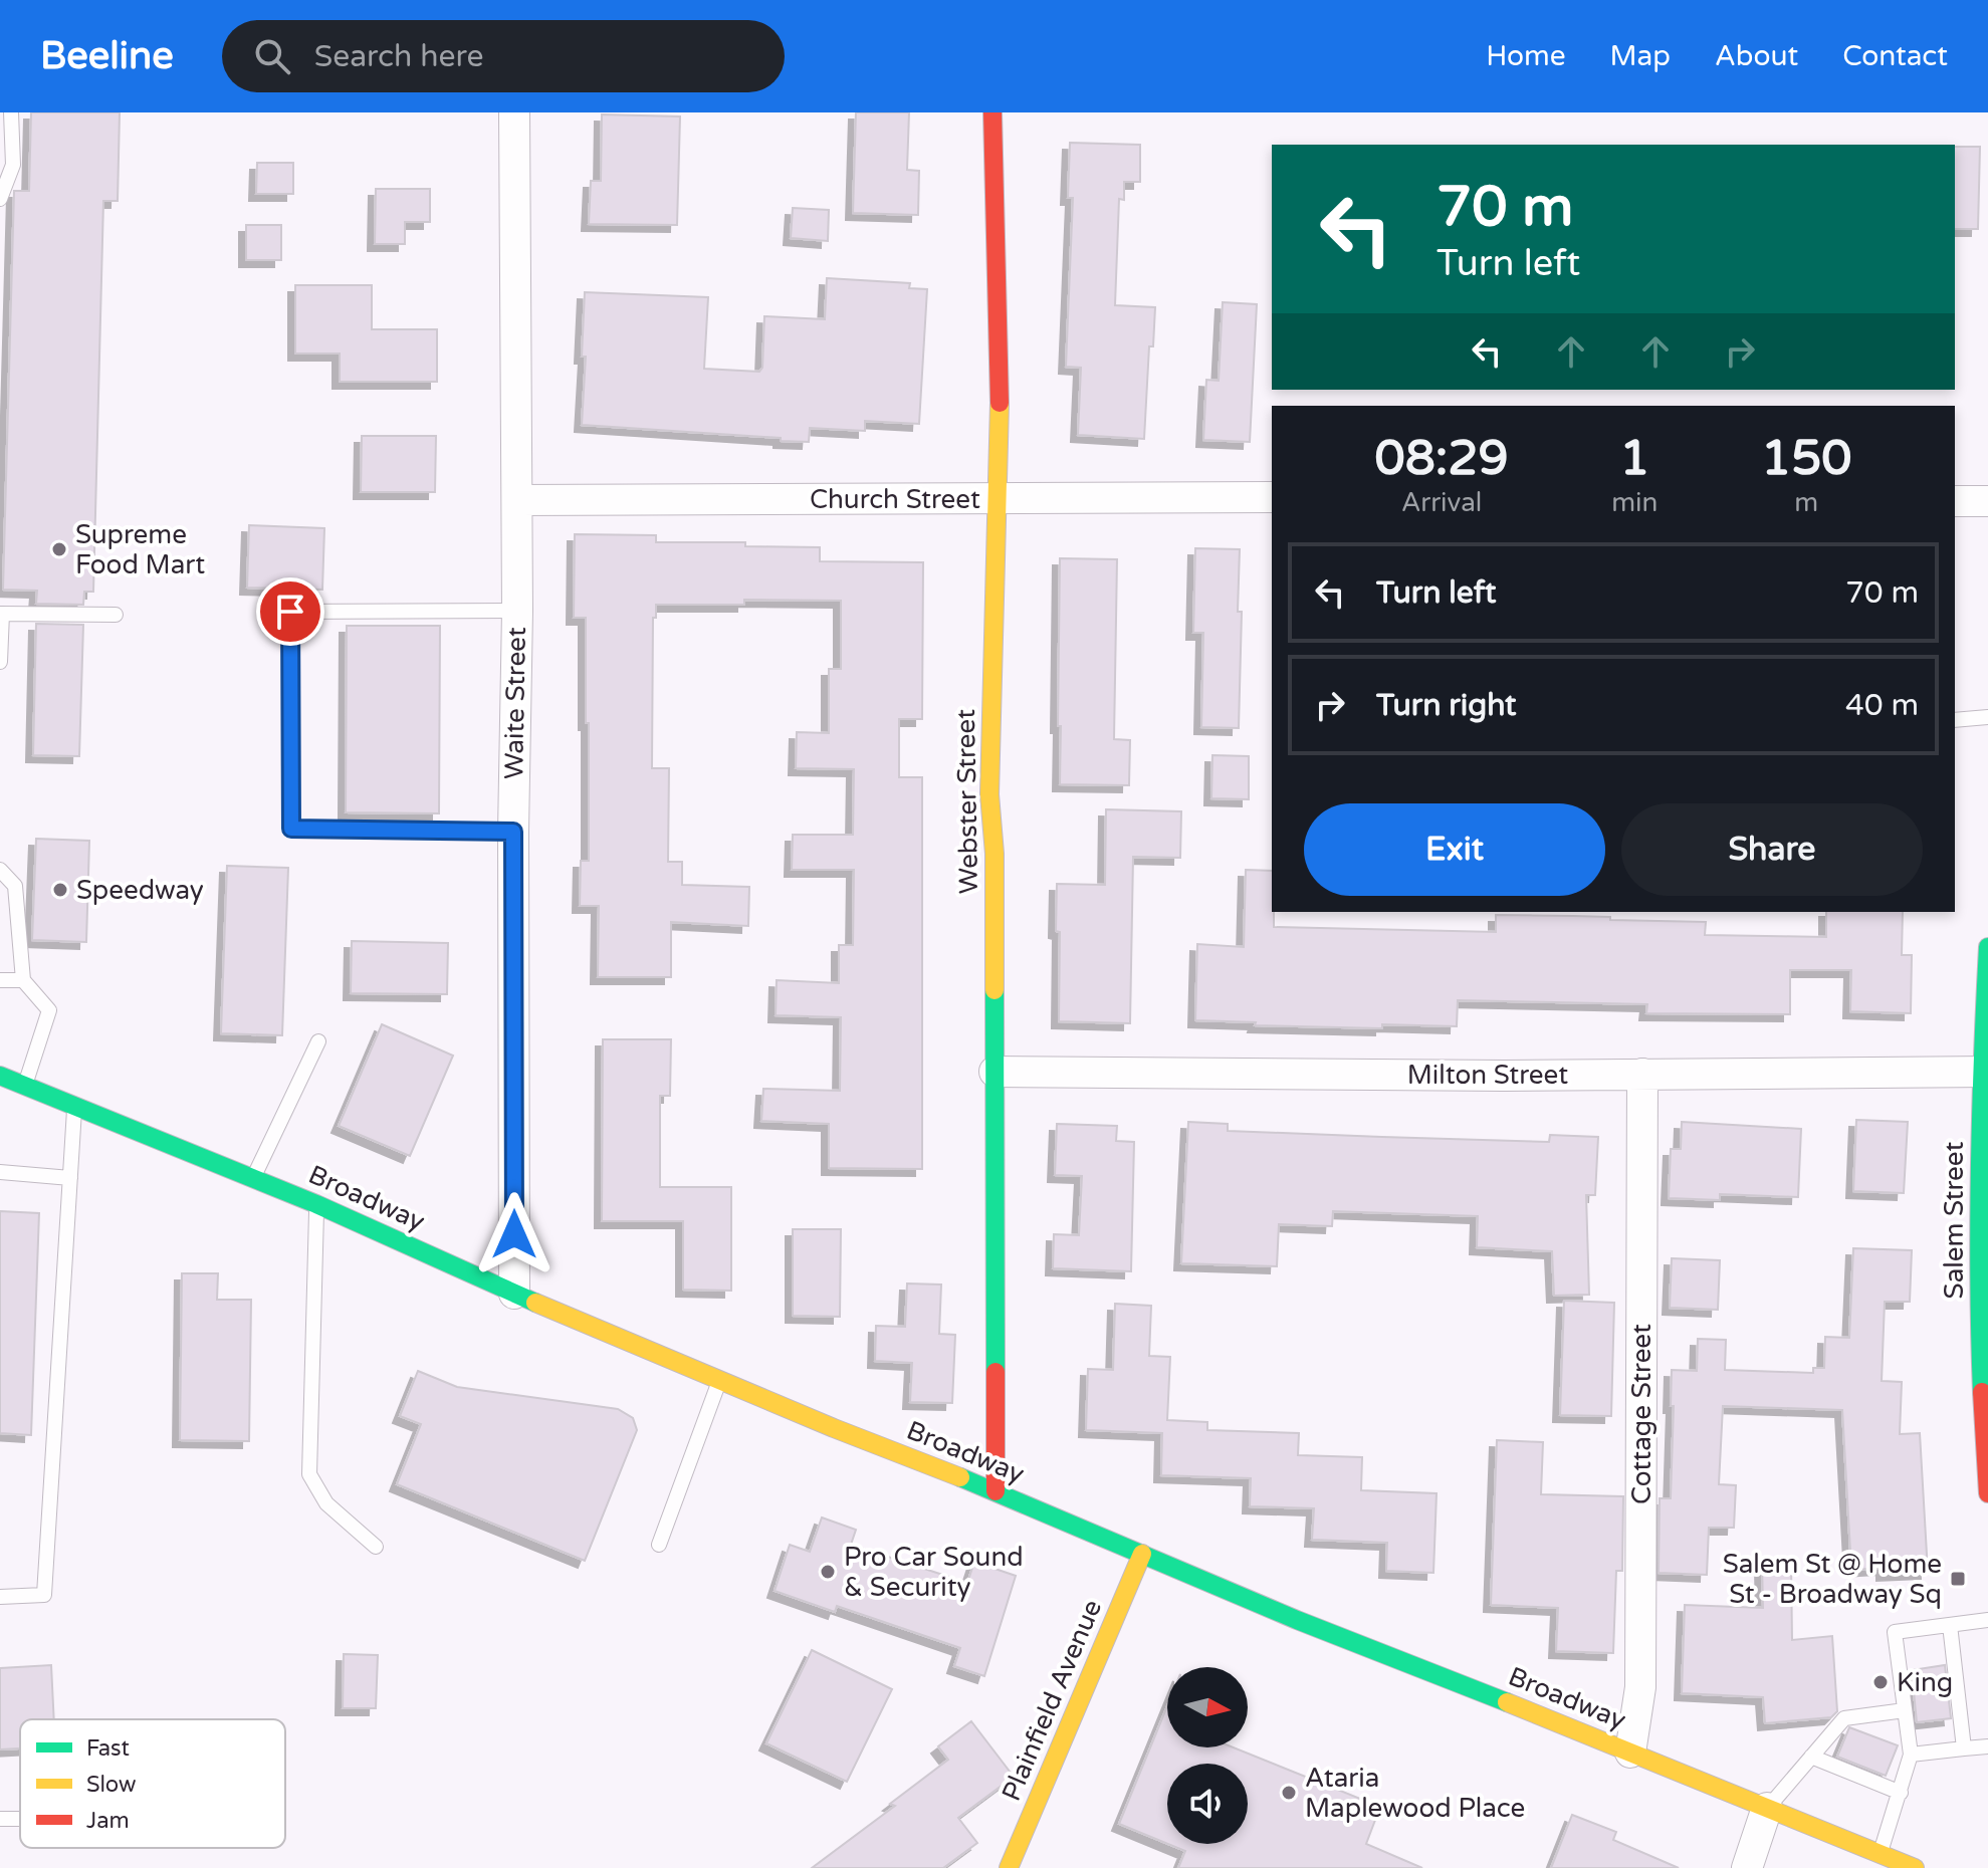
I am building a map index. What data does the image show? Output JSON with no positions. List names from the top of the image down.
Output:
{
  "streets": {
    "main road": [
      "Webster Street",
      "Broadway",
      "Salem Street",
      "Plainfield Avenue"
    ],
    "street": [
      "Church Street",
      "Waite Street",
      "Milton Street",
      "Cottage Street"
    ]
  },
  "crossings": [
    ["Church Street", "Waite Street"],
    ["Church Street", "Webster Street"],
    ["Waite Street", "Broadway"],
    ["Webster Street", "Milton Street"],
    ["Webster Street", "Broadway"],
    ["Milton Street", "Salem Street"],
    ["Milton Street", "Cottage Street"],
    ["Broadway", "Cottage Street"],
    ["Broadway", "Plainfield Avenue"]
  ],
  "places": {
    "other": [
      "Supreme Food Mart",
      "Speedway",
      "Pro Car Sound & Security",
      "King",
      "Ataria Maplewood Place"
    ],
    "transit": ["Salem St @ Home St - Broadway Sq"]
  },
  "legend": ["Fast", "Slow", "Jam"],
  "north": "right",
  "page": {
    "header": "Beeline",
    "search": "Search here",
    "nav": [
      "Home",
      "Map",
      "About",
      "Contact"
    ],
    "turn": ["70 m", "Turn left"],
    "eta": [
      "08:29",
      "Arrival",
      "1",
      "min",
      "150",
      "m"
    ],
    "list": [
      {
        "name": "Turn left",
        "value": "70 m"
      },
      {
        "name": "Turn right",
        "value": "40 m"
      }
    ],
    "buttons": ["Exit", "Share"]
  }
}
